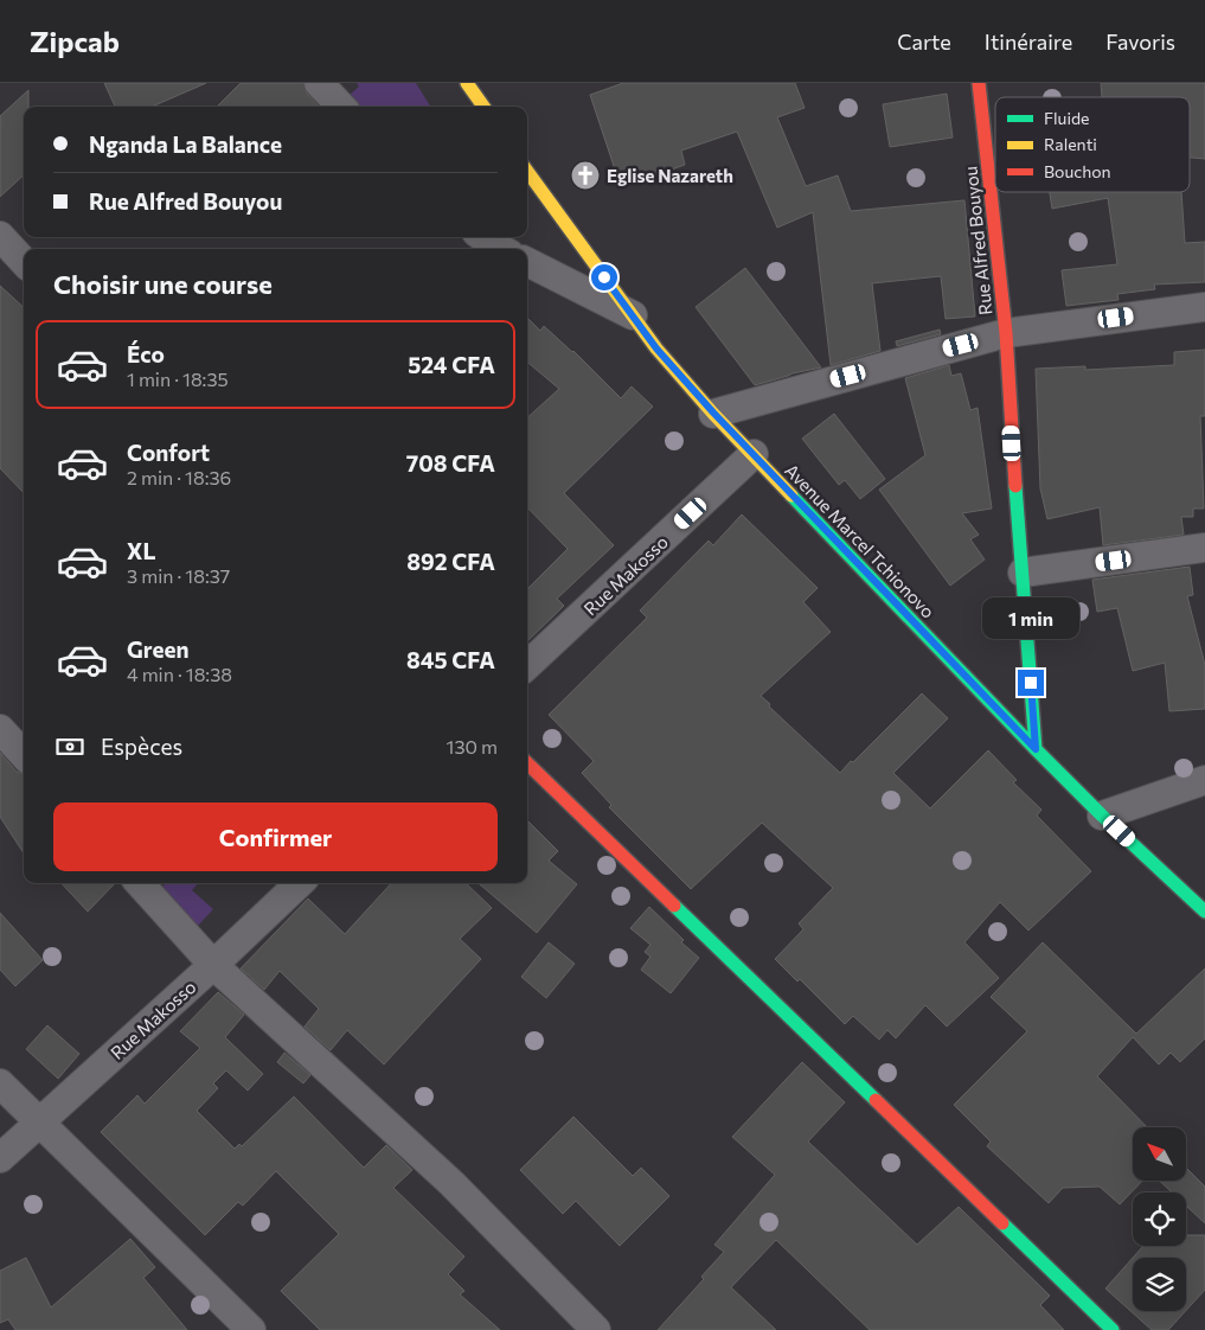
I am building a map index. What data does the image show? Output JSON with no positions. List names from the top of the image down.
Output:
{
  "streets": {
    "main road": ["Rue Alfred Bouyou", "Avenue Marcel Tchionovo"],
    "street": ["Rue Makosso"]
  },
  "crossings": [
    ["Rue Alfred Bouyou", "Avenue Marcel Tchionovo"],
    ["Avenue Marcel Tchionovo", "Rue Makosso"]
  ],
  "places": {
    "church": ["Eglise Nazareth"]
  },
  "legend": ["Fluide", "Ralenti", "Bouchon"],
  "north": "top left",
  "page": {
    "header": "Zipcab",
    "nav": ["Carte", "Itinéraire", "Favoris"],
    "banner": ["Nganda La Balance", "Rue Alfred Bouyou"],
    "heading": "Choisir une course",
    "list": [
      {
        "name": "Éco",
        "note": "1 min · 18:35",
        "value": "524 CFA"
      },
      {
        "name": "Confort",
        "note": "2 min · 18:36",
        "value": "708 CFA"
      },
      {
        "name": "XL",
        "note": "3 min · 18:37",
        "value": "892 CFA"
      },
      {
        "name": "Green",
        "note": "4 min · 18:38",
        "value": "845 CFA"
      }
    ],
    "bubble": "1 min",
    "pay": ["Espèces", "130 m"],
    "buttons": "Confirmer"
  }
}
